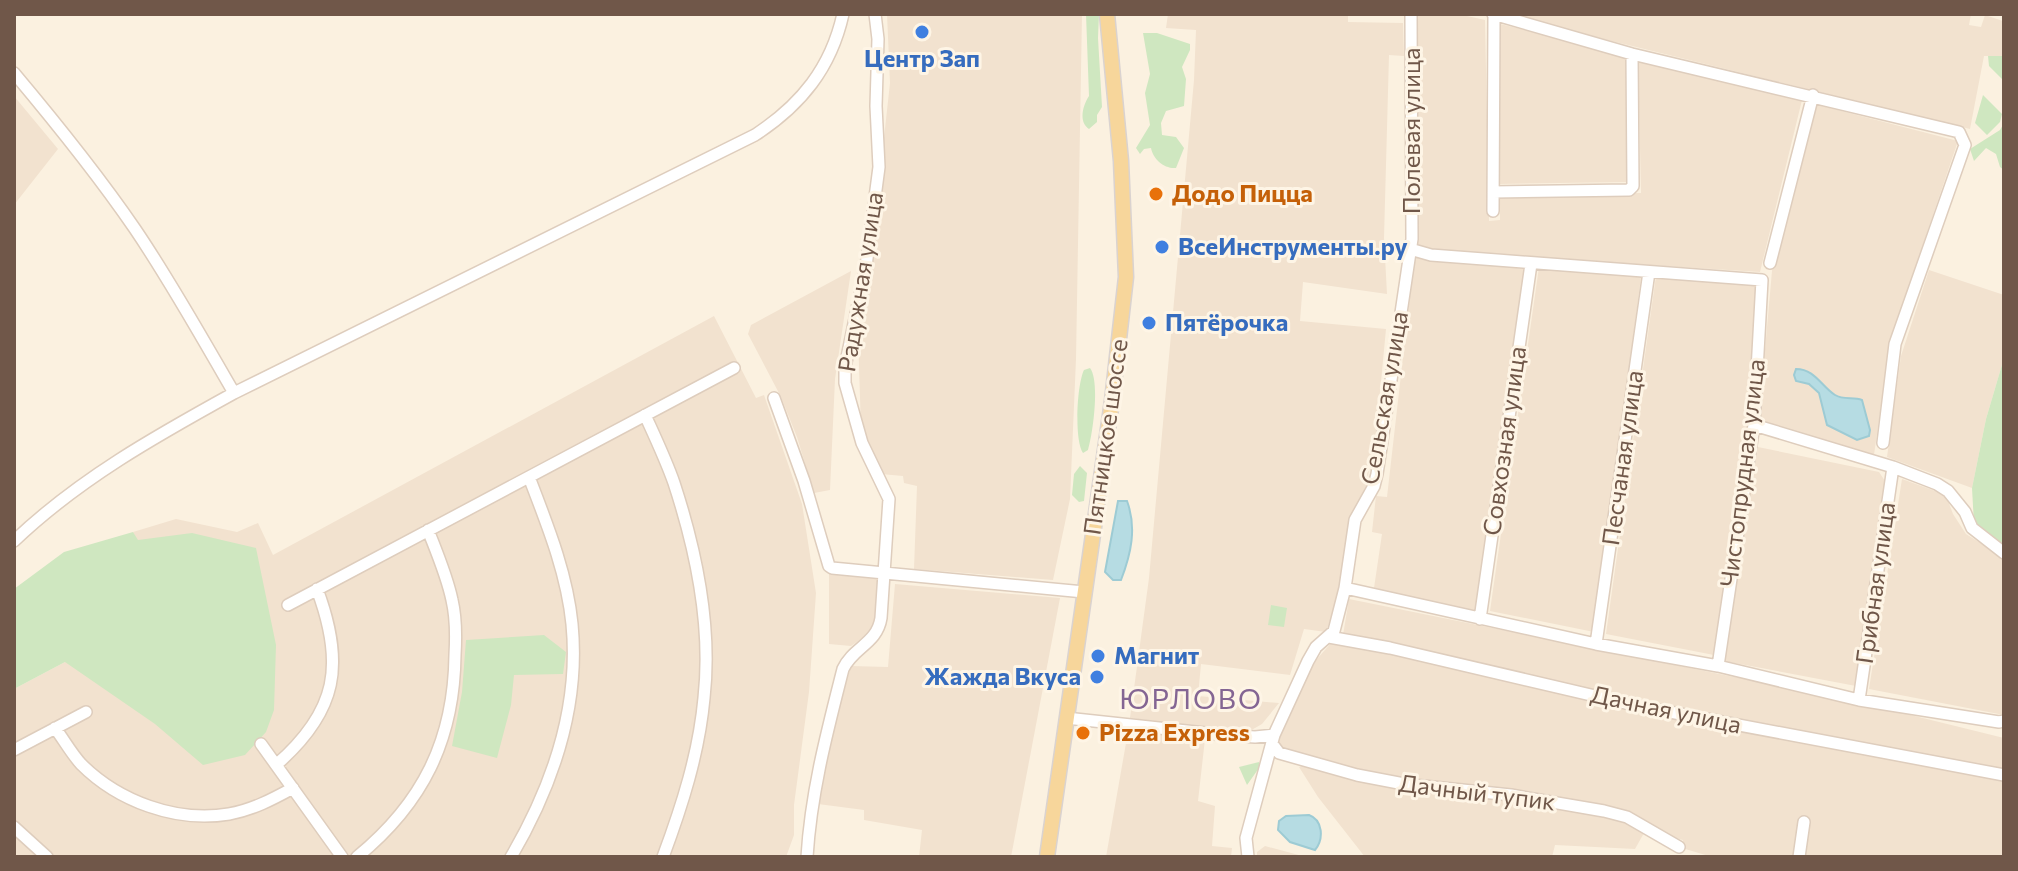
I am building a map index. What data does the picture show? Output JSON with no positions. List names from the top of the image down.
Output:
{
  "streets": {
    "main road": ["Пятницкое шоссе"],
    "street": [
      "Полевая улица",
      "Радужная улица",
      "Сельская улица",
      "Совхозная улица",
      "Песчаная улица",
      "Чистопрудная улица",
      "Грибная улица",
      "Дачная улица",
      "Дачный тупик"
    ]
  },
  "crossings": [
    ["Полевая улица", "Сельская улица"],
    ["Сельская улица", "Дачная улица"],
    ["Сельская улица", "Дачный тупик"],
    ["Песчаная улица", "Чистопрудная улица"]
  ],
  "districts": ["ЮРЛОВО"],
  "places": [
    "Центр Зап",
    "Додо Пицца",
    "ВсеИнструменты.ру",
    "Пятёрочка",
    "Магнит",
    "Жажда Вкуса",
    "Pizza Express"
  ]
}
